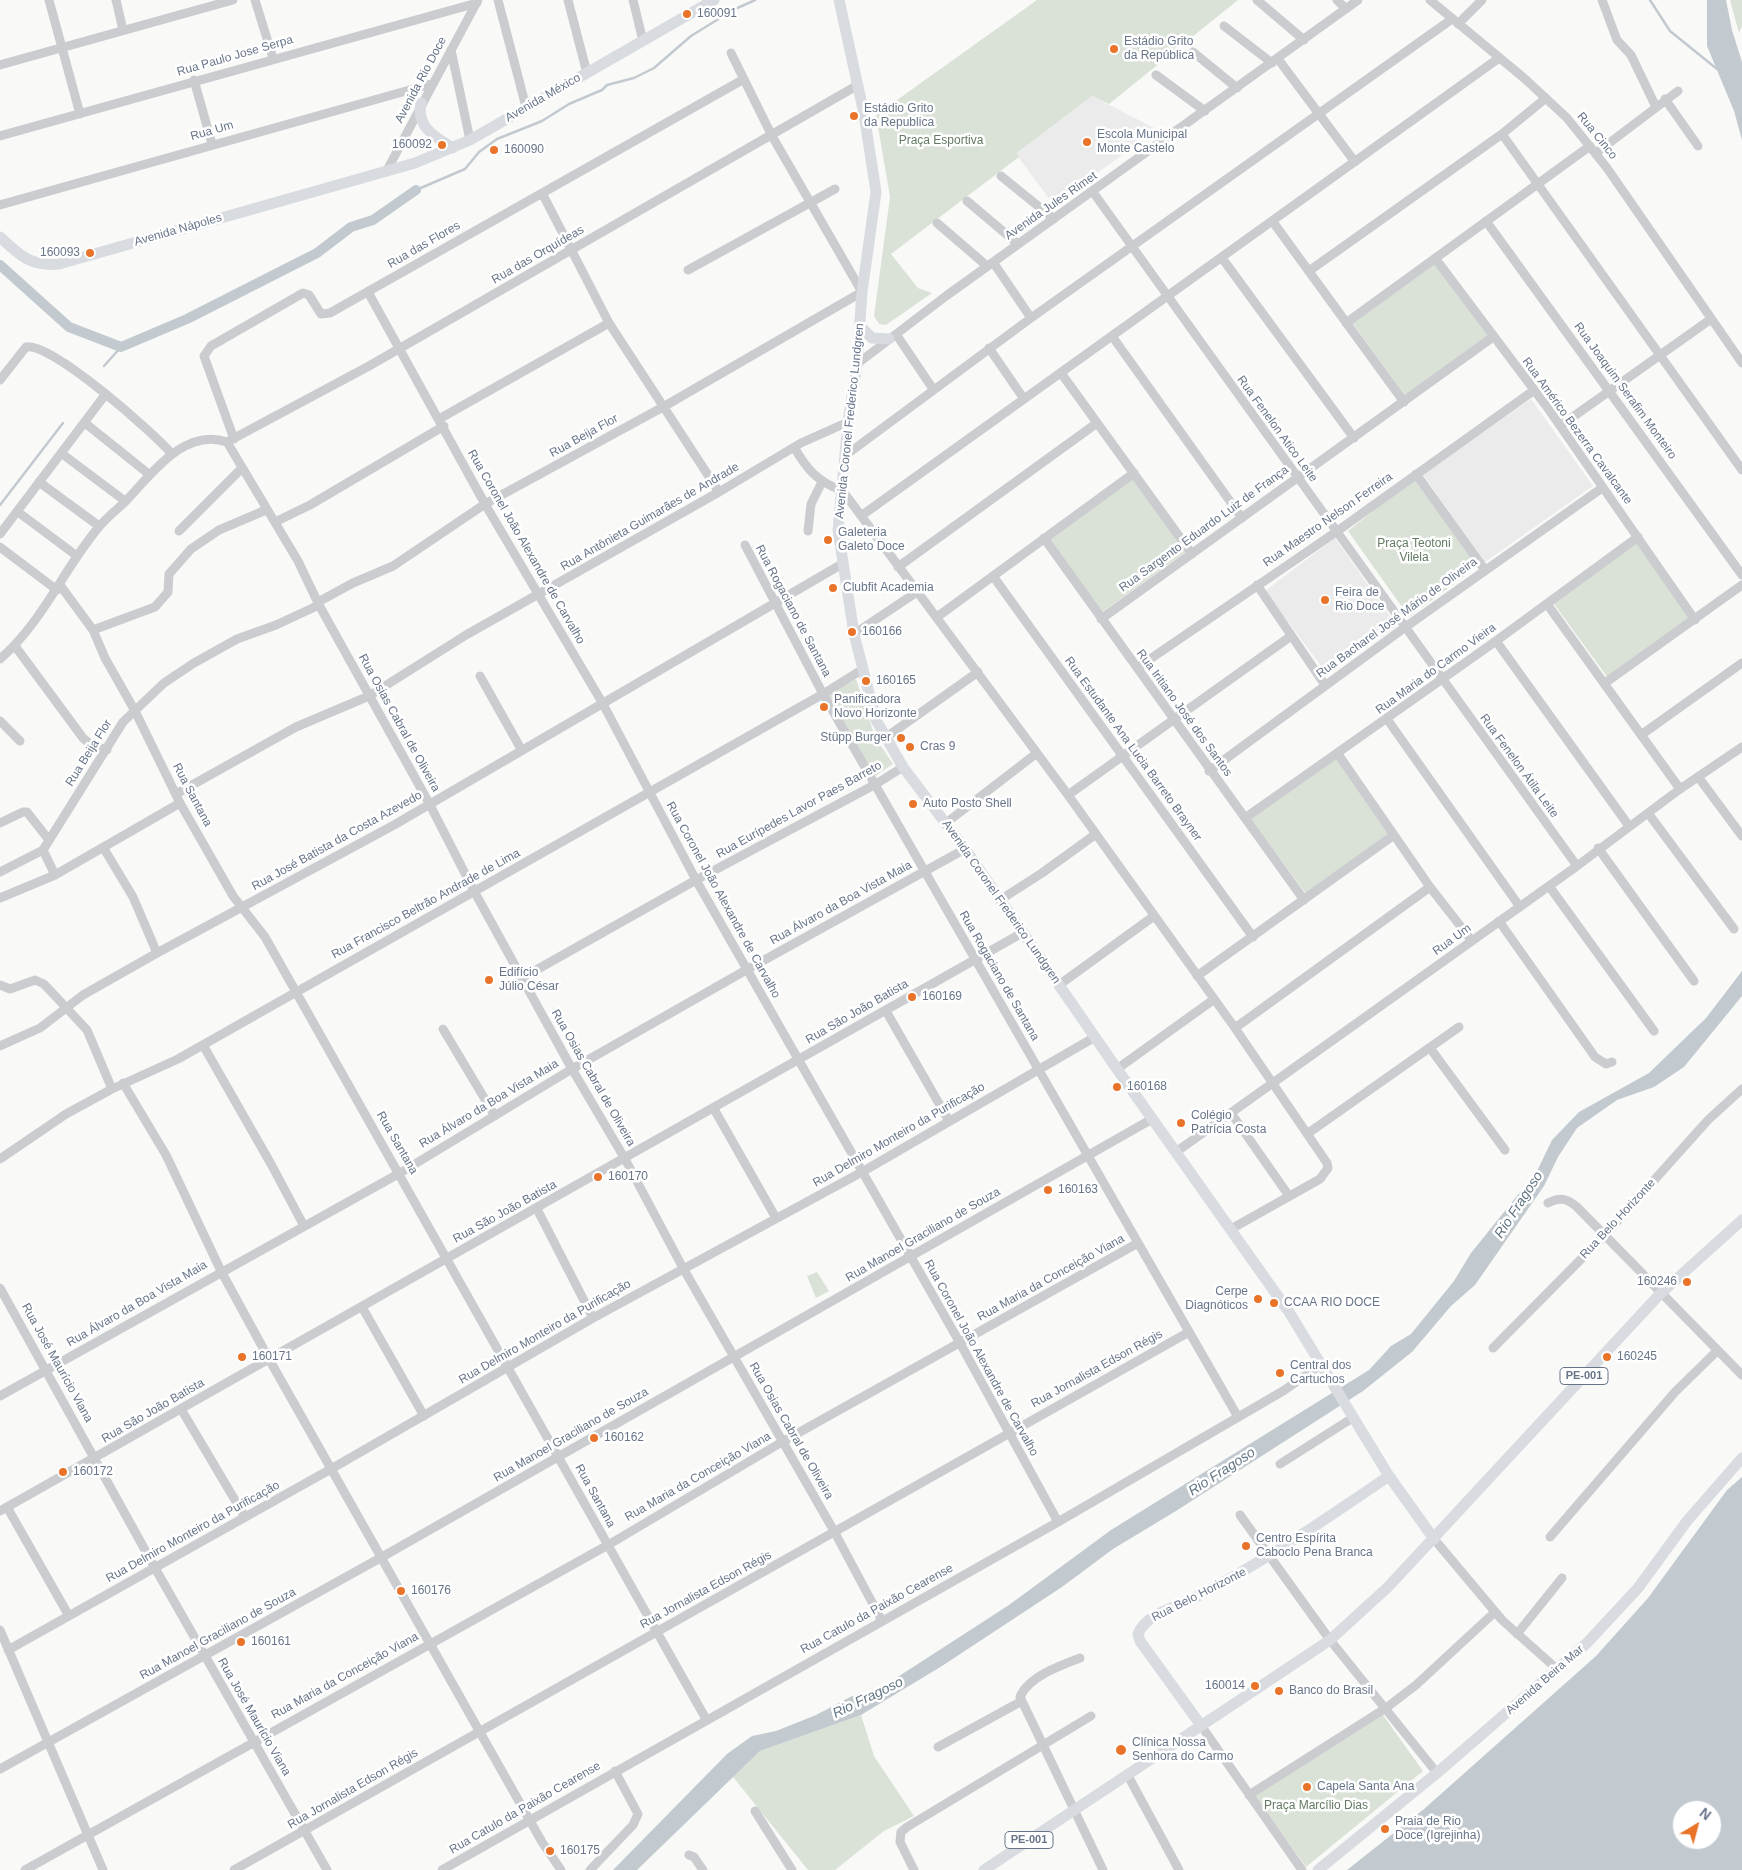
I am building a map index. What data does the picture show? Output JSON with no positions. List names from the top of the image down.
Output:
{
  "streets": {
    "main road": [
      "Avenida México",
      "Avenida Nápoles",
      "Avenida Coronel Frederico Lundgren",
      "Rua Belo Horizonte",
      "PE-001",
      "Avenida Beira Mar"
    ],
    "street": [
      "Rua Paulo Jose Serpa",
      "Avenida Rio Doce",
      "Rua Um",
      "Rua Cinco",
      "Avenida Jules Rimet",
      "Rua das Flores",
      "Rua das Orquídeas",
      "Rua Joaquim Serafim Monteiro",
      "Rua Fenelon Atico Leite",
      "Rua Américo Bezerra Cavalcante",
      "Rua Beija Flor",
      "Rua Antônieta Guimarães de Andrade",
      "Rua Maestro Nelson Ferreira",
      "Rua Sargento Eduardo Luiz de França",
      "Rua Coronel João Alexandre de Carvalho",
      "Rua Rogaciano de Santana",
      "Rua Bacharel José Mário de Oliveira",
      "Rua Maria do Carmo Vieira",
      "Rua Iritiano José dos Santos",
      "Rua Osias Cabral de Oliveira",
      "Rua Estudante Ana Lucia Barreto Brayner",
      "Rua Fenelon Átila Leite",
      "Rua Santana",
      "Rua Eurípedes Lavor Paes Barreto",
      "Rua José Batista da Costa Azevedo",
      "Rua Álvaro da Boa Vista Maia",
      "Rua Francisco Beltrão Andrade de Lima",
      "Rua São João Batista",
      "Rua Delmiro Monteiro da Purificação",
      "Rua Manoel Graciliano de Souza",
      "Rua Maria da Conceição Viana",
      "Rua José Maurício Viana",
      "Rua Jornalista Edson Régis",
      "Rua Catulo da Paixão Cearense"
    ]
  },
  "crossings": [
    ["Rua Paulo Jose Serpa", "Avenida Rio Doce"],
    ["Avenida Rio Doce", "Avenida México"],
    ["Avenida Rio Doce", "Rua Um"],
    ["Avenida México", "Avenida Nápoles"],
    ["Rua Um", "Avenida Coronel Frederico Lundgren"],
    ["Rua Um", "Rua Fenelon Átila Leite"],
    ["Avenida Jules Rimet", "Avenida Coronel Frederico Lundgren"],
    ["Avenida Jules Rimet", "Rua Fenelon Atico Leite"],
    ["Rua das Flores", "Rua das Orquídeas"],
    ["Rua das Flores", "Rua Coronel João Alexandre de Carvalho"],
    ["Rua das Flores", "Rua Osias Cabral de Oliveira"],
    ["Rua das Orquídeas", "Avenida Coronel Frederico Lundgren"],
    ["Rua das Orquídeas", "Rua Coronel João Alexandre de Carvalho"],
    ["Rua das Orquídeas", "Rua Osias Cabral de Oliveira"],
    ["Avenida Coronel Frederico Lundgren", "Rua Beija Flor"],
    ["Avenida Coronel Frederico Lundgren", "Rua Antônieta Guimarães de Andrade"],
    ["Avenida Coronel Frederico Lundgren", "Rua Eurípedes Lavor Paes Barreto"],
    ["Avenida Coronel Frederico Lundgren", "Rua José Batista da Costa Azevedo"],
    ["Avenida Coronel Frederico Lundgren", "Rua Álvaro da Boa Vista Maia"],
    ["Avenida Coronel Frederico Lundgren", "Rua Francisco Beltrão Andrade de Lima"],
    ["Avenida Coronel Frederico Lundgren", "Rua São João Batista"],
    ["Avenida Coronel Frederico Lundgren", "Rua Delmiro Monteiro da Purificação"],
    ["Avenida Coronel Frederico Lundgren", "Rua Belo Horizonte"],
    ["Avenida Coronel Frederico Lundgren", "Rua Manoel Graciliano de Souza"],
    ["Avenida Coronel Frederico Lundgren", "PE-001"],
    ["Avenida Coronel Frederico Lundgren", "Rua Catulo da Paixão Cearense"],
    ["Avenida Coronel Frederico Lundgren", "Avenida Beira Mar"],
    ["Rua Fenelon Atico Leite", "Rua Maestro Nelson Ferreira"],
    ["Rua Fenelon Atico Leite", "Rua Sargento Eduardo Luiz de França"],
    ["Rua Fenelon Atico Leite", "Rua Bacharel José Mário de Oliveira"],
    ["Rua Fenelon Atico Leite", "Rua Maria do Carmo Vieira"],
    ["Rua Fenelon Atico Leite", "Rua Fenelon Átila Leite"],
    ["Rua Américo Bezerra Cavalcante", "Rua Maestro Nelson Ferreira"],
    ["Rua Américo Bezerra Cavalcante", "Rua Sargento Eduardo Luiz de França"],
    ["Rua Américo Bezerra Cavalcante", "Rua Bacharel José Mário de Oliveira"],
    ["Rua Américo Bezerra Cavalcante", "Rua Maria do Carmo Vieira"],
    ["Rua Beija Flor", "Rua Coronel João Alexandre de Carvalho"],
    ["Rua Beija Flor", "Rua Osias Cabral de Oliveira"],
    ["Rua Beija Flor", "Rua Santana"],
    ["Rua Antônieta Guimarães de Andrade", "Rua Coronel João Alexandre de Carvalho"],
    ["Rua Antônieta Guimarães de Andrade", "Rua Osias Cabral de Oliveira"],
    ["Rua Antônieta Guimarães de Andrade", "Rua Santana"],
    ["Rua Maestro Nelson Ferreira", "Rua Iritiano José dos Santos"],
    ["Rua Sargento Eduardo Luiz de França", "Rua Iritiano José dos Santos"],
    ["Rua Coronel João Alexandre de Carvalho", "Rua Eurípedes Lavor Paes Barreto"],
    ["Rua Coronel João Alexandre de Carvalho", "Rua José Batista da Costa Azevedo"],
    ["Rua Coronel João Alexandre de Carvalho", "Rua Álvaro da Boa Vista Maia"],
    ["Rua Coronel João Alexandre de Carvalho", "Rua Francisco Beltrão Andrade de Lima"],
    ["Rua Coronel João Alexandre de Carvalho", "Rua São João Batista"],
    ["Rua Coronel João Alexandre de Carvalho", "Rua Delmiro Monteiro da Purificação"],
    ["Rua Coronel João Alexandre de Carvalho", "Rua Manoel Graciliano de Souza"],
    ["Rua Coronel João Alexandre de Carvalho", "Rua Maria da Conceição Viana"],
    ["Rua Coronel João Alexandre de Carvalho", "Rua Jornalista Edson Régis"],
    ["Rua Coronel João Alexandre de Carvalho", "Rua Catulo da Paixão Cearense"],
    ["Rua Rogaciano de Santana", "Rua Eurípedes Lavor Paes Barreto"],
    ["Rua Rogaciano de Santana", "Rua José Batista da Costa Azevedo"],
    ["Rua Rogaciano de Santana", "Rua Álvaro da Boa Vista Maia"],
    ["Rua Rogaciano de Santana", "Rua Francisco Beltrão Andrade de Lima"],
    ["Rua Rogaciano de Santana", "Rua São João Batista"],
    ["Rua Rogaciano de Santana", "Rua Delmiro Monteiro da Purificação"],
    ["Rua Rogaciano de Santana", "Rua Manoel Graciliano de Souza"],
    ["Rua Rogaciano de Santana", "Rua Maria da Conceição Viana"],
    ["Rua Rogaciano de Santana", "Rua Jornalista Edson Régis"],
    ["Rua Rogaciano de Santana", "Rua Catulo da Paixão Cearense"],
    ["Rua Bacharel José Mário de Oliveira", "Rua Iritiano José dos Santos"],
    ["Rua Maria do Carmo Vieira", "Rua Iritiano José dos Santos"],
    ["Rua Maria do Carmo Vieira", "Rua Fenelon Átila Leite"],
    ["Rua Osias Cabral de Oliveira", "Rua Eurípedes Lavor Paes Barreto"],
    ["Rua Osias Cabral de Oliveira", "Rua José Batista da Costa Azevedo"],
    ["Rua Osias Cabral de Oliveira", "Rua Álvaro da Boa Vista Maia"],
    ["Rua Osias Cabral de Oliveira", "Rua Francisco Beltrão Andrade de Lima"],
    ["Rua Osias Cabral de Oliveira", "Rua São João Batista"],
    ["Rua Osias Cabral de Oliveira", "Rua Delmiro Monteiro da Purificação"],
    ["Rua Osias Cabral de Oliveira", "Rua Manoel Graciliano de Souza"],
    ["Rua Osias Cabral de Oliveira", "Rua Maria da Conceição Viana"],
    ["Rua Osias Cabral de Oliveira", "Rua Jornalista Edson Régis"],
    ["Rua Osias Cabral de Oliveira", "Rua Catulo da Paixão Cearense"],
    ["Rua Santana", "Rua José Batista da Costa Azevedo"],
    ["Rua Santana", "Rua Álvaro da Boa Vista Maia"],
    ["Rua Santana", "Rua Francisco Beltrão Andrade de Lima"],
    ["Rua Santana", "Rua São João Batista"],
    ["Rua Santana", "Rua Delmiro Monteiro da Purificação"],
    ["Rua Santana", "Rua Manoel Graciliano de Souza"],
    ["Rua Santana", "Rua Maria da Conceição Viana"],
    ["Rua Santana", "Rua Jornalista Edson Régis"],
    ["Rua Santana", "Rua Catulo da Paixão Cearense"],
    ["Rua Álvaro da Boa Vista Maia", "Rua José Maurício Viana"],
    ["Rua São João Batista", "Rua José Maurício Viana"],
    ["Rua Delmiro Monteiro da Purificação", "Rua José Maurício Viana"],
    ["Rua Belo Horizonte", "PE-001"],
    ["Rua Manoel Graciliano de Souza", "Rua José Maurício Viana"],
    ["Rua Maria da Conceição Viana", "Rua José Maurício Viana"],
    ["Rua José Maurício Viana", "Rua Jornalista Edson Régis"]
  ],
  "water": ["Rio Fragoso"],
  "parks": ["Praça Esportiva", "Praça Teotoni Vilela", "Praça Marcílio Dias"],
  "places": [
    "160091",
    "Estádio Grito da República",
    "Estádio Grito da Republica",
    "Escola Municipal Monte Castelo",
    "160092",
    "160090",
    "160093",
    "Galeteria Galeto Doce",
    "Clubfit Academia",
    "Feira de Rio Doce",
    "160166",
    "160165",
    "Panificadora Novo Horizonte",
    "Stüpp Burger",
    "Cras 9",
    "Auto Posto Shell",
    "Edifício Júlio César",
    "160169",
    "160168",
    "Colégio Patrícia Costa",
    "160170",
    "160163",
    "160246",
    "Cerpe Diagnóticos",
    "CCAA RIO DOCE",
    "160171",
    "160245",
    "Central dos Cartuchos",
    "160162",
    "160172",
    "Centro Espírita Caboclo Pena Branca",
    "160176",
    "160161",
    "160014",
    "Banco do Brasil",
    "Clínica Nossa Senhora do Carmo",
    "Capela Santa Ana",
    "Praia de Rio Doce (Igrejinha)",
    "160175"
  ],
  "north": "top right"
}
